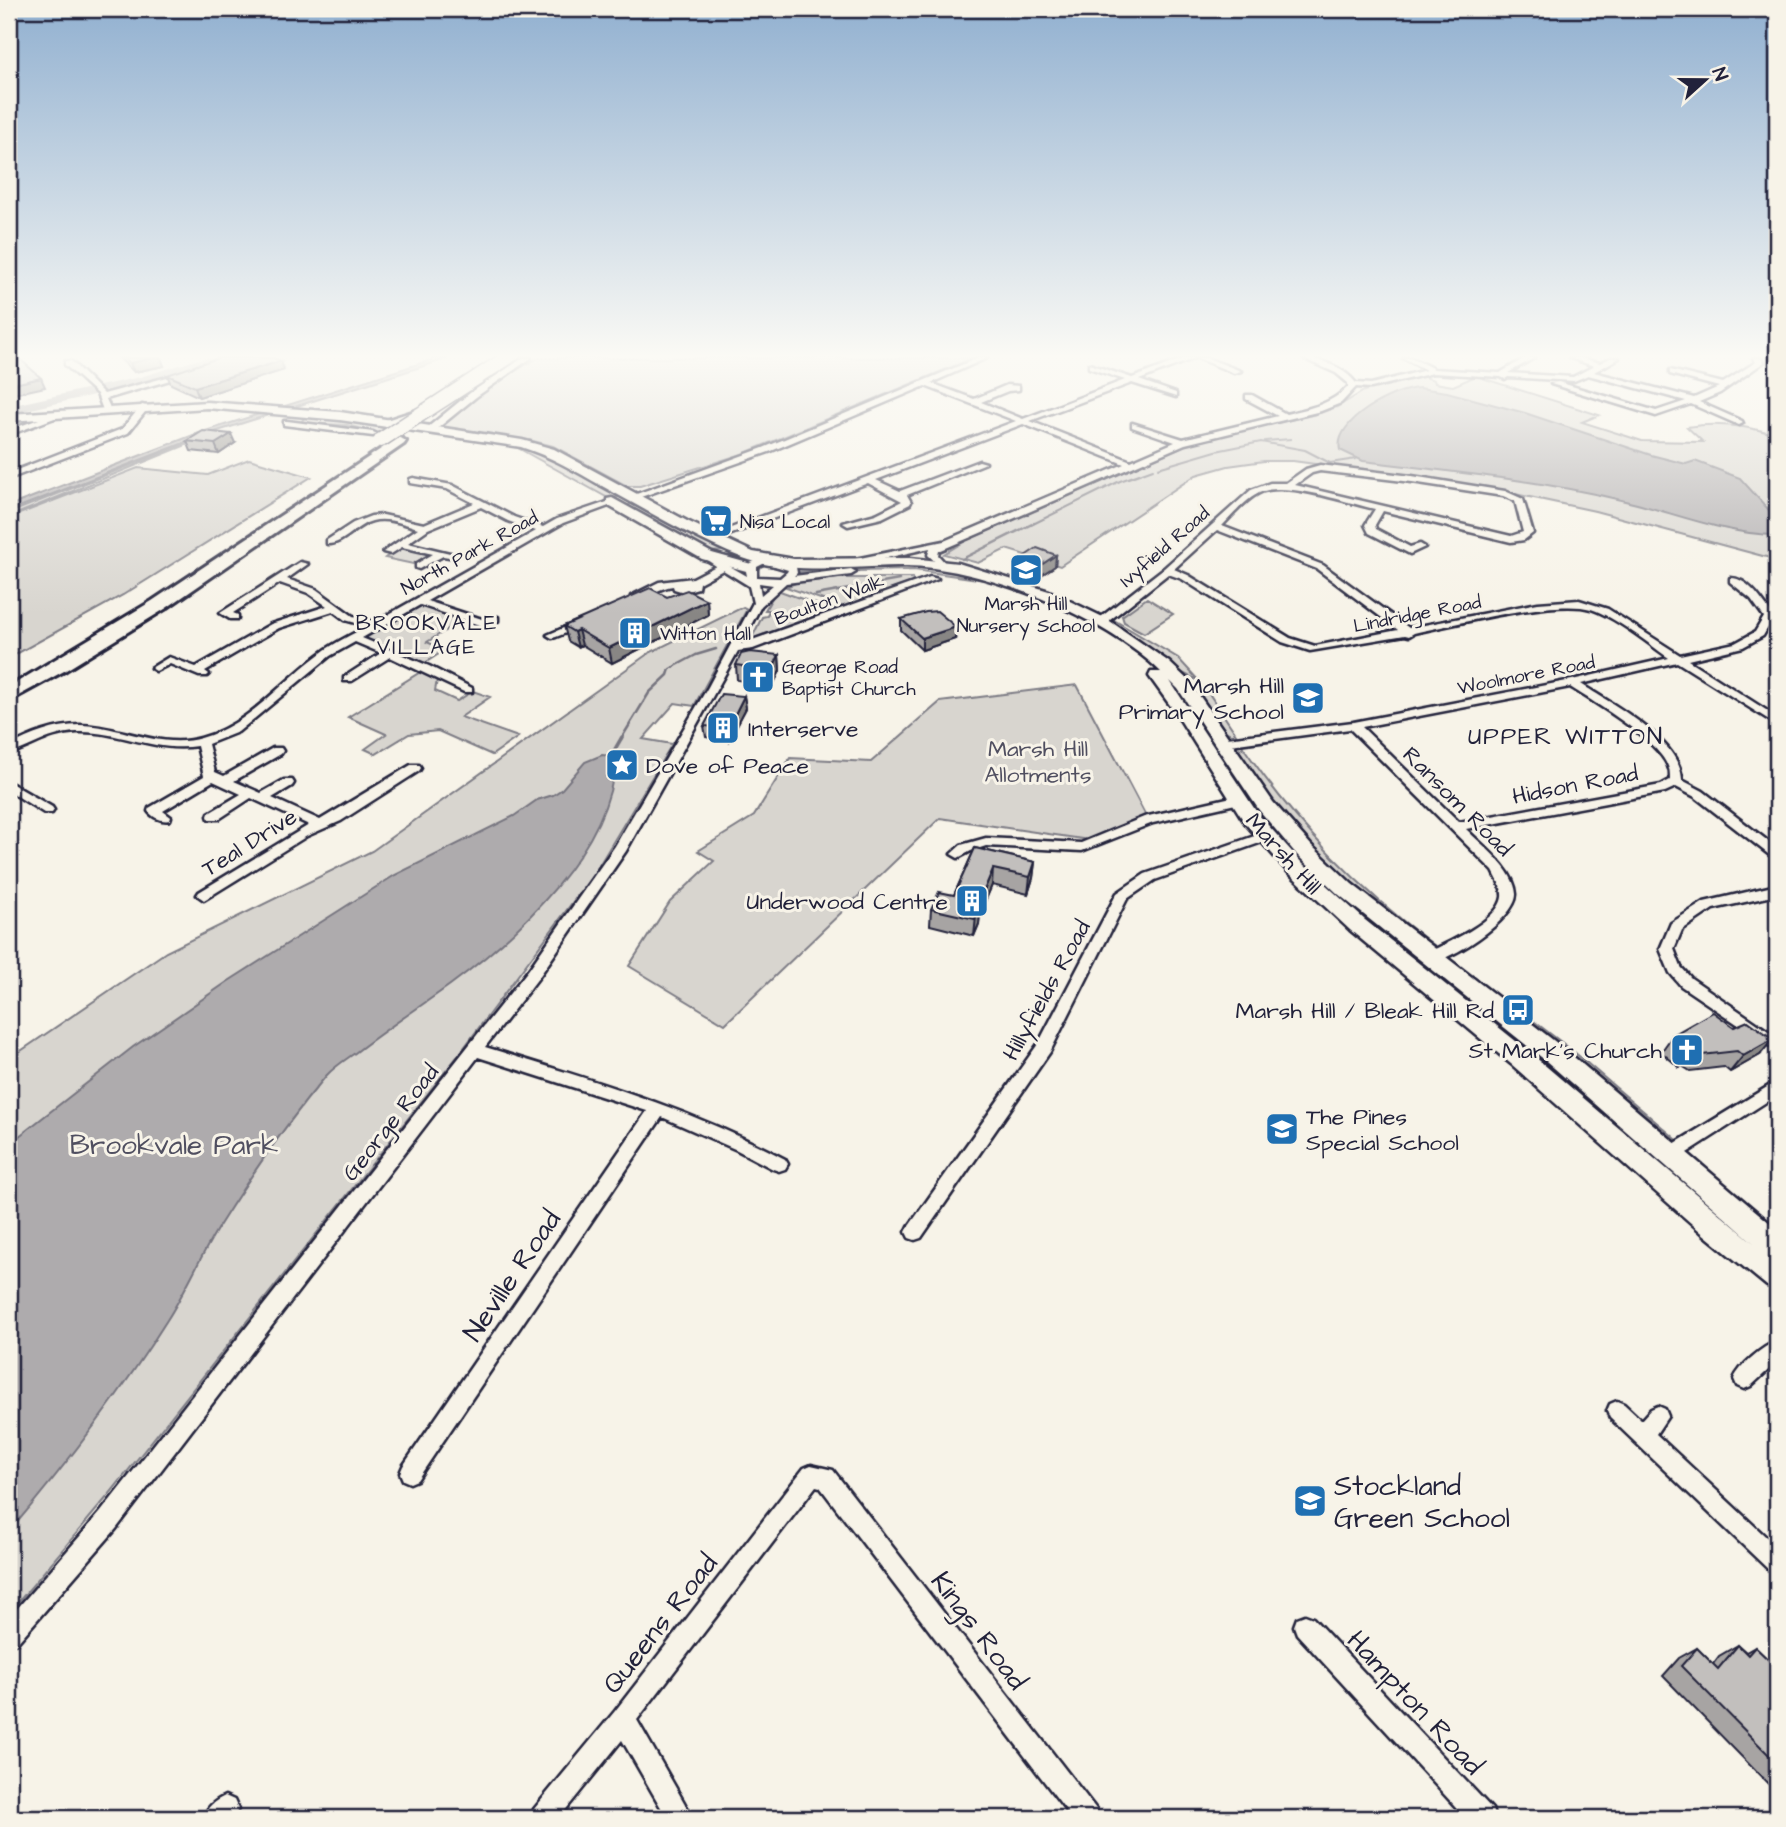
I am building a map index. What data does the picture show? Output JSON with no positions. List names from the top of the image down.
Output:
{
  "streets": {
    "main road": ["Marsh Hill"],
    "street": [
      "Ivyfield Road",
      "North Park Road",
      "Boulton Walk",
      "Lindridge Road",
      "Woolmore Road",
      "Hidson Road",
      "Ransom Road",
      "Teal Drive",
      "Hillyfields Road",
      "George Road",
      "Neville Road",
      "Queens Road",
      "Kings Road",
      "Hampton Road"
    ]
  },
  "crossings": [
    ["Ivyfield Road", "Lindridge Road"],
    ["Ivyfield Road", "Marsh Hill"],
    ["North Park Road", "Marsh Hill"],
    ["Boulton Walk", "Marsh Hill"],
    ["Boulton Walk", "George Road"],
    ["Lindridge Road", "Woolmore Road"],
    ["Woolmore Road", "Hidson Road"],
    ["Woolmore Road", "Ransom Road"],
    ["Woolmore Road", "Marsh Hill"],
    ["Hidson Road", "Ransom Road"],
    ["Ransom Road", "Marsh Hill"],
    ["Marsh Hill", "Hillyfields Road"],
    ["Marsh Hill", "George Road"],
    ["Queens Road", "Kings Road"]
  ],
  "districts": ["BROOKVALE VILLAGE", "UPPER WITTON"],
  "parks": ["Marsh Hill Allotments", "Brookvale Park"],
  "places": {
    "supermarket": ["Nisa Local"],
    "school or university": [
      "Marsh Hill Nursery School",
      "Marsh Hill Primary School",
      "The Pines Special School",
      "Stockland Green School"
    ],
    "building": ["Witton Hall", "Interserve", "Underwood Centre"],
    "church": ["George Road Baptist Church", "St Mark's Church"],
    "place": ["Dove of Peace"],
    "bus stop": ["Marsh Hill / Bleak Hill Rd"]
  },
  "north": "right"
}
